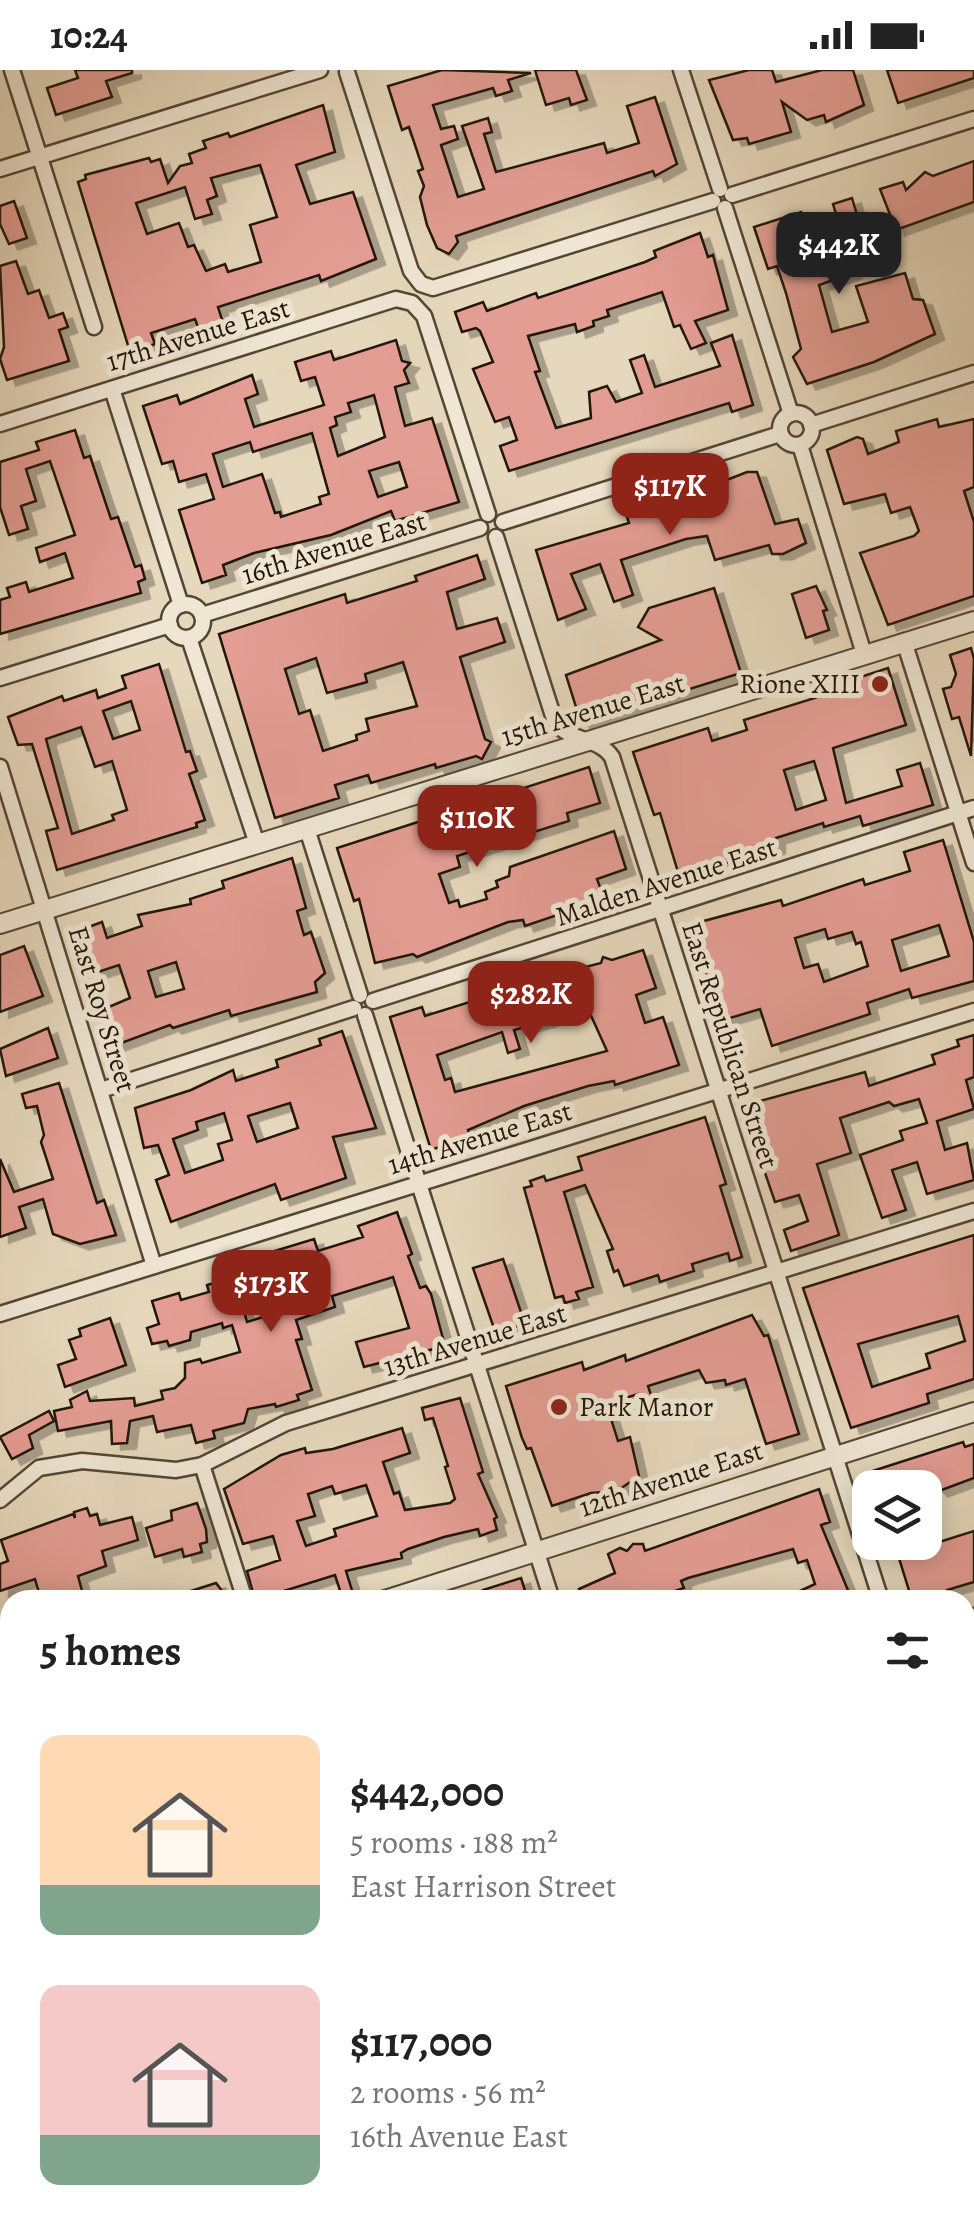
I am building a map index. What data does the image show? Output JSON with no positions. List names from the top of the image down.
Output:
{
  "streets": {
    "street": [
      "17th Avenue East",
      "16th Avenue East",
      "15th Avenue East",
      "Malden Avenue East",
      "East Roy Street",
      "East Republican Street",
      "14th Avenue East",
      "13th Avenue East",
      "12th Avenue East"
    ]
  },
  "crossings": [
    ["17th Avenue East", "16th Avenue East"],
    ["15th Avenue East", "East Roy Street"],
    ["15th Avenue East", "East Republican Street"],
    ["Malden Avenue East", "East Roy Street"],
    ["Malden Avenue East", "East Republican Street"],
    ["East Roy Street", "14th Avenue East"],
    ["East Republican Street", "14th Avenue East"],
    ["East Republican Street", "13th Avenue East"],
    ["East Republican Street", "12th Avenue East"]
  ],
  "places": ["Rione XIII", "Park Manor"],
  "page": {
    "status": "10:24",
    "price": [
      "$442K",
      "$117K",
      "$110K",
      "$282K",
      "$173K"
    ],
    "heading": "5 homes",
    "list": [
      {
        "name": "$442,000",
        "note": "5 rooms · 188 m² · East Harrison Street"
      },
      {
        "name": "$117,000",
        "note": "2 rooms · 56 m² · 16th Avenue East"
      }
    ]
  }
}
